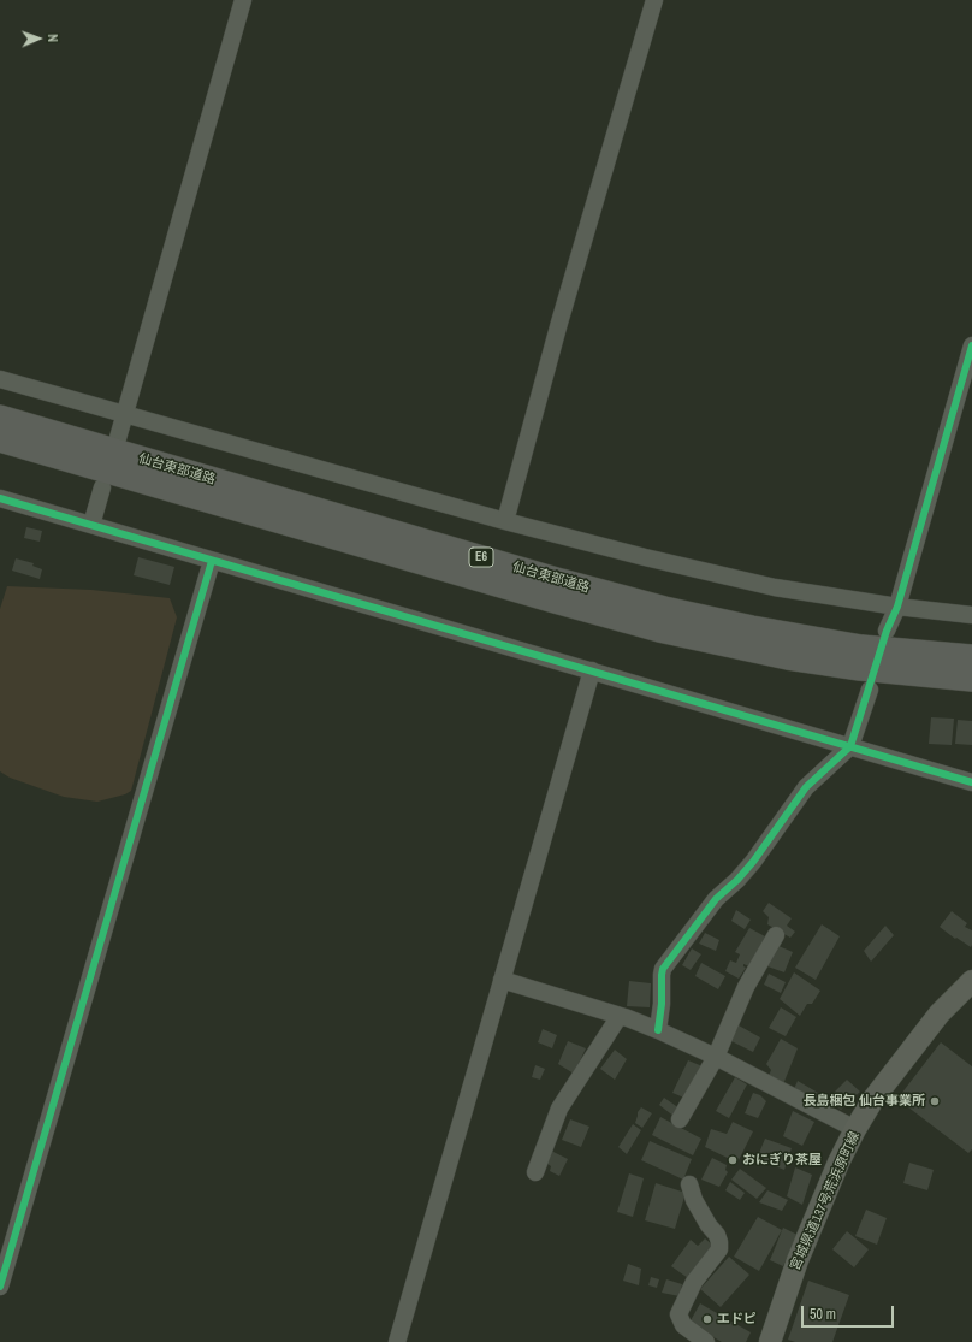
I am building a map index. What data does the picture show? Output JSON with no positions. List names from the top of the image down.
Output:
{
  "streets": {
    "highway": ["仙台東部道路", "E6"],
    "main road": ["宮城県道137号荒浜原町線"]
  },
  "places": ["長島梱包 仙台事業所", "おにぎり茶屋", "エドピ"],
  "scale_bar": "50 m",
  "north": "right"
}
